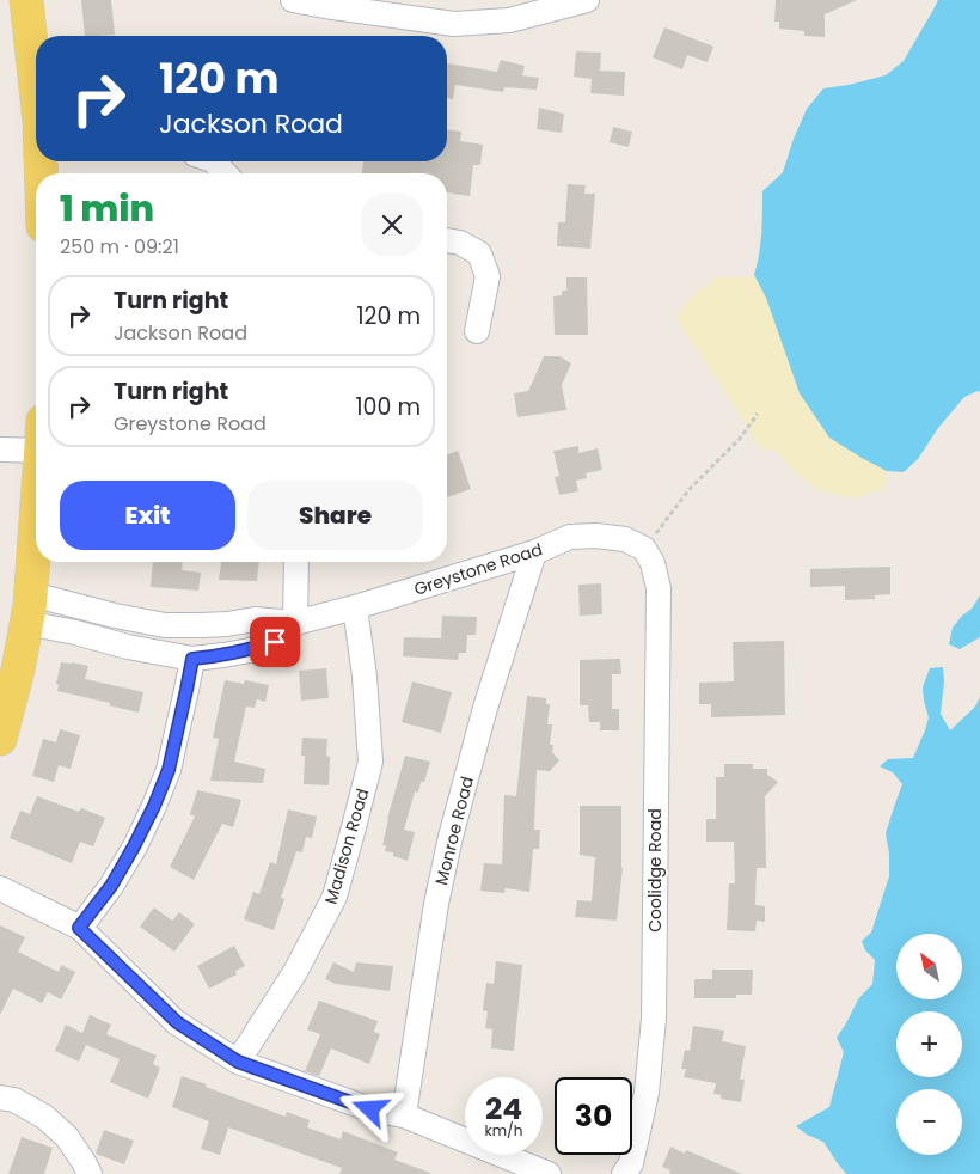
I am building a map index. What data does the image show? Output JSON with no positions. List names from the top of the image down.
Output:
{
  "streets": {
    "street": [
      "Greystone Road",
      "Monroe Road",
      "Madison Road",
      "Coolidge Road"
    ]
  },
  "crossings": [
    ["Greystone Road", "Monroe Road"],
    ["Greystone Road", "Madison Road"],
    ["Greystone Road", "Coolidge Road"]
  ],
  "north": "top left",
  "page": {
    "turn": ["120 m", "Jackson Road"],
    "heading": ["1 min", "250 m · 09:21"],
    "list": [
      {
        "name": "Turn right",
        "note": "Jackson Road",
        "value": "120 m"
      },
      {
        "name": "Turn right",
        "note": "Greystone Road",
        "value": "100 m"
      }
    ],
    "buttons": ["Exit", "Share"],
    "map_buttons": ["+", "−"],
    "speed": "24 km/h",
    "limit": "30"
  }
}
